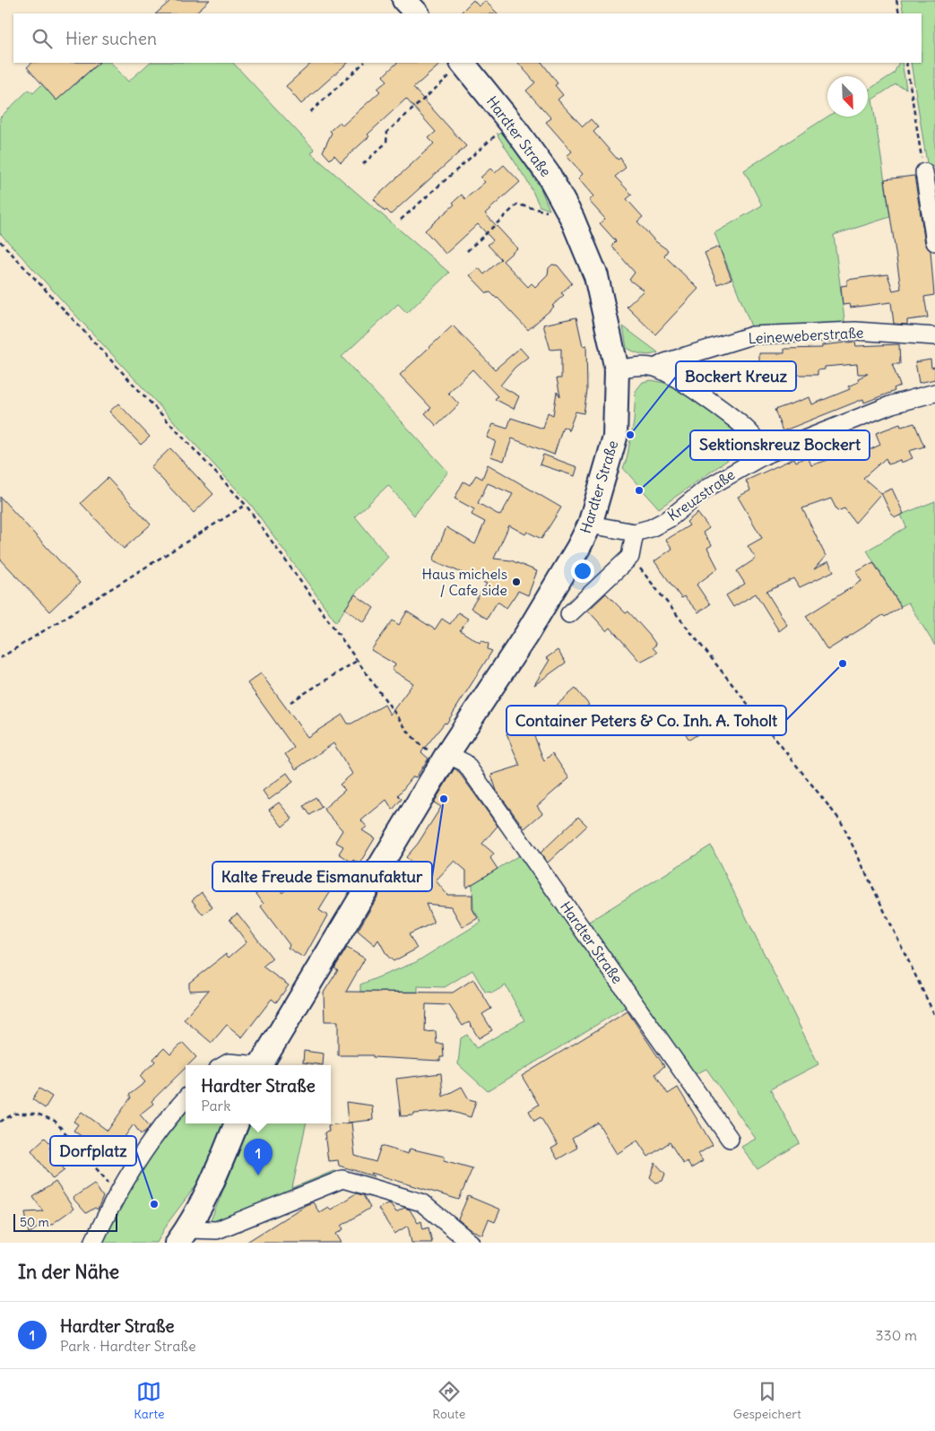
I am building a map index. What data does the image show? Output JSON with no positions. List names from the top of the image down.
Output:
{
  "streets": {
    "main road": ["Hardter Straße"],
    "street": ["Leineweberstraße", "Kreuzstraße"]
  },
  "crossings": [
    ["Hardter Straße", "Leineweberstraße"],
    ["Hardter Straße", "Kreuzstraße"],
    ["Leineweberstraße", "Kreuzstraße"]
  ],
  "places": [
    "Bockert Kreuz",
    "Sektionskreuz Bockert",
    "Haus michels / Cafe side",
    "Container Peters & Co. Inh. A. Toholt",
    "Kalte Freude Eismanufaktur",
    "Dorfplatz"
  ],
  "scale_bar": "50 m",
  "north": "bottom right",
  "page": {
    "search": "Hier suchen",
    "popup": ["Hardter Straße", "Park"],
    "pins": "1",
    "scale": "50 m",
    "heading": "In der Nähe",
    "list": [
      {
        "mark": "1",
        "name": "Hardter Straße",
        "note": "Park · Hardter Straße",
        "value": "330 m"
      }
    ],
    "nav": ["Karte", "Route", "Gespeichert"]
  }
}
